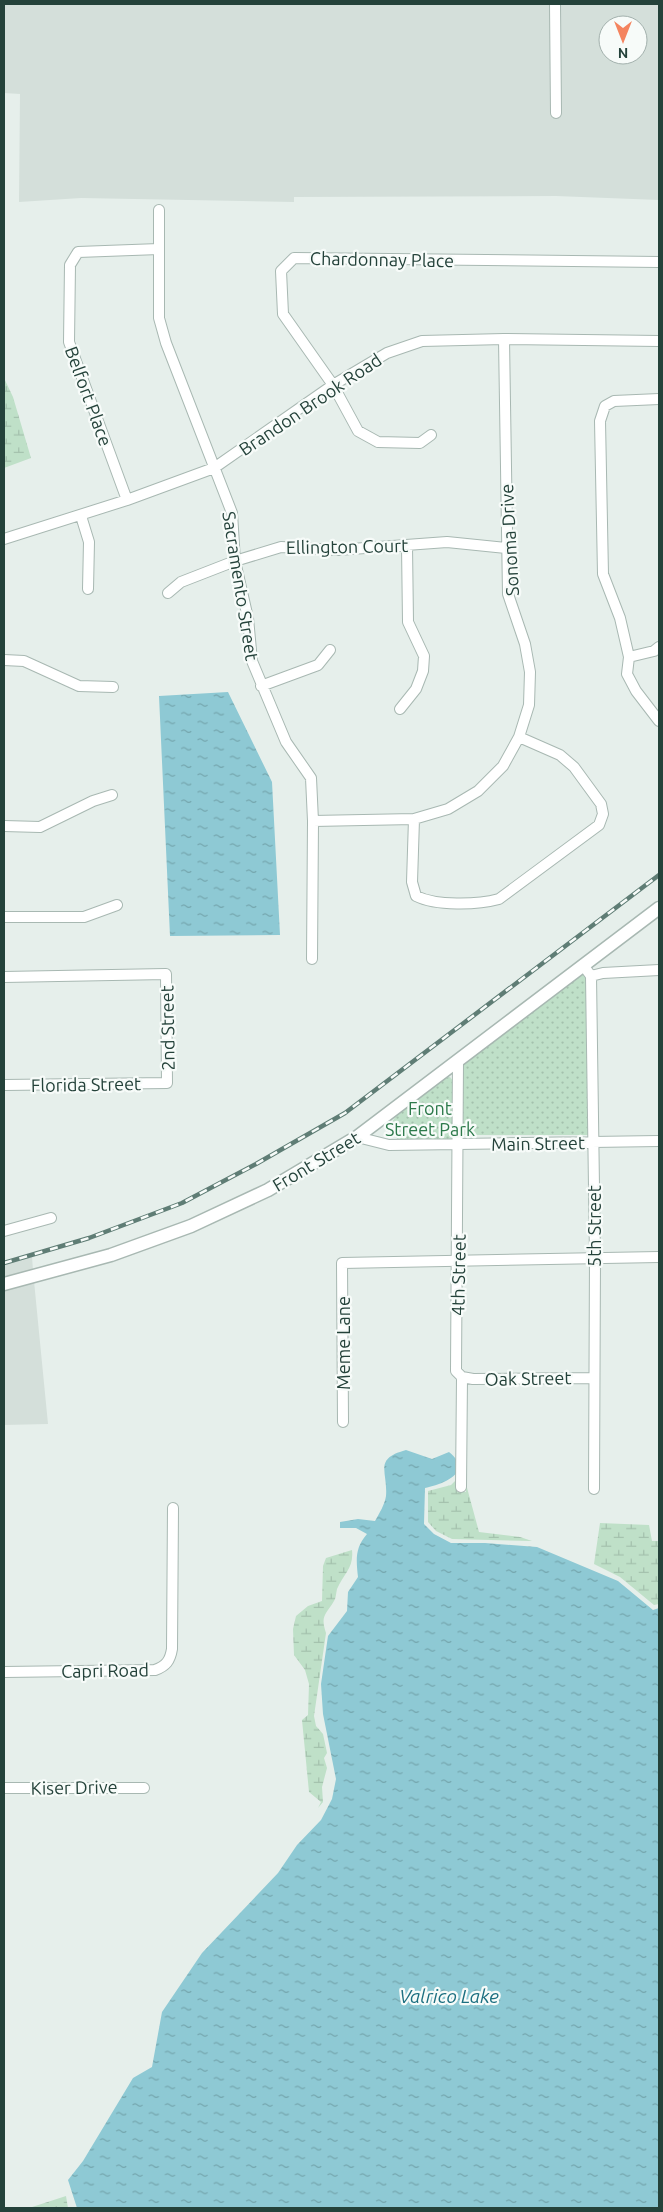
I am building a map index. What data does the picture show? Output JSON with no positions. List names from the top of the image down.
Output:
{
  "streets": {
    "street": [
      "Chardonnay Place",
      "Belfort Place",
      "Brandon Brook Road",
      "Sonoma Drive",
      "Ellington Court",
      "Sacramento Street",
      "2nd Street",
      "Florida Street",
      "Main Street",
      "Front Street",
      "5th Street",
      "4th Street",
      "Meme Lane",
      "Oak Street",
      "Capri Road",
      "Kiser Drive"
    ]
  },
  "crossings": [
    ["Chardonnay Place", "Brandon Brook Road"],
    ["Belfort Place", "Brandon Brook Road"],
    ["Belfort Place", "Sacramento Street"],
    ["Brandon Brook Road", "Sonoma Drive"],
    ["Brandon Brook Road", "Sacramento Street"],
    ["Sonoma Drive", "Ellington Court"],
    ["Sonoma Drive", "Sacramento Street"],
    ["Ellington Court", "Sacramento Street"],
    ["2nd Street", "Florida Street"],
    ["Main Street", "Front Street"],
    ["Main Street", "5th Street"],
    ["Main Street", "4th Street"],
    ["Front Street", "4th Street"],
    ["5th Street", "Oak Street"],
    ["4th Street", "Meme Lane"],
    ["4th Street", "Oak Street"]
  ],
  "water": ["Valrico Lake"],
  "parks": ["Front Street Park"],
  "north": "bottom"
}
